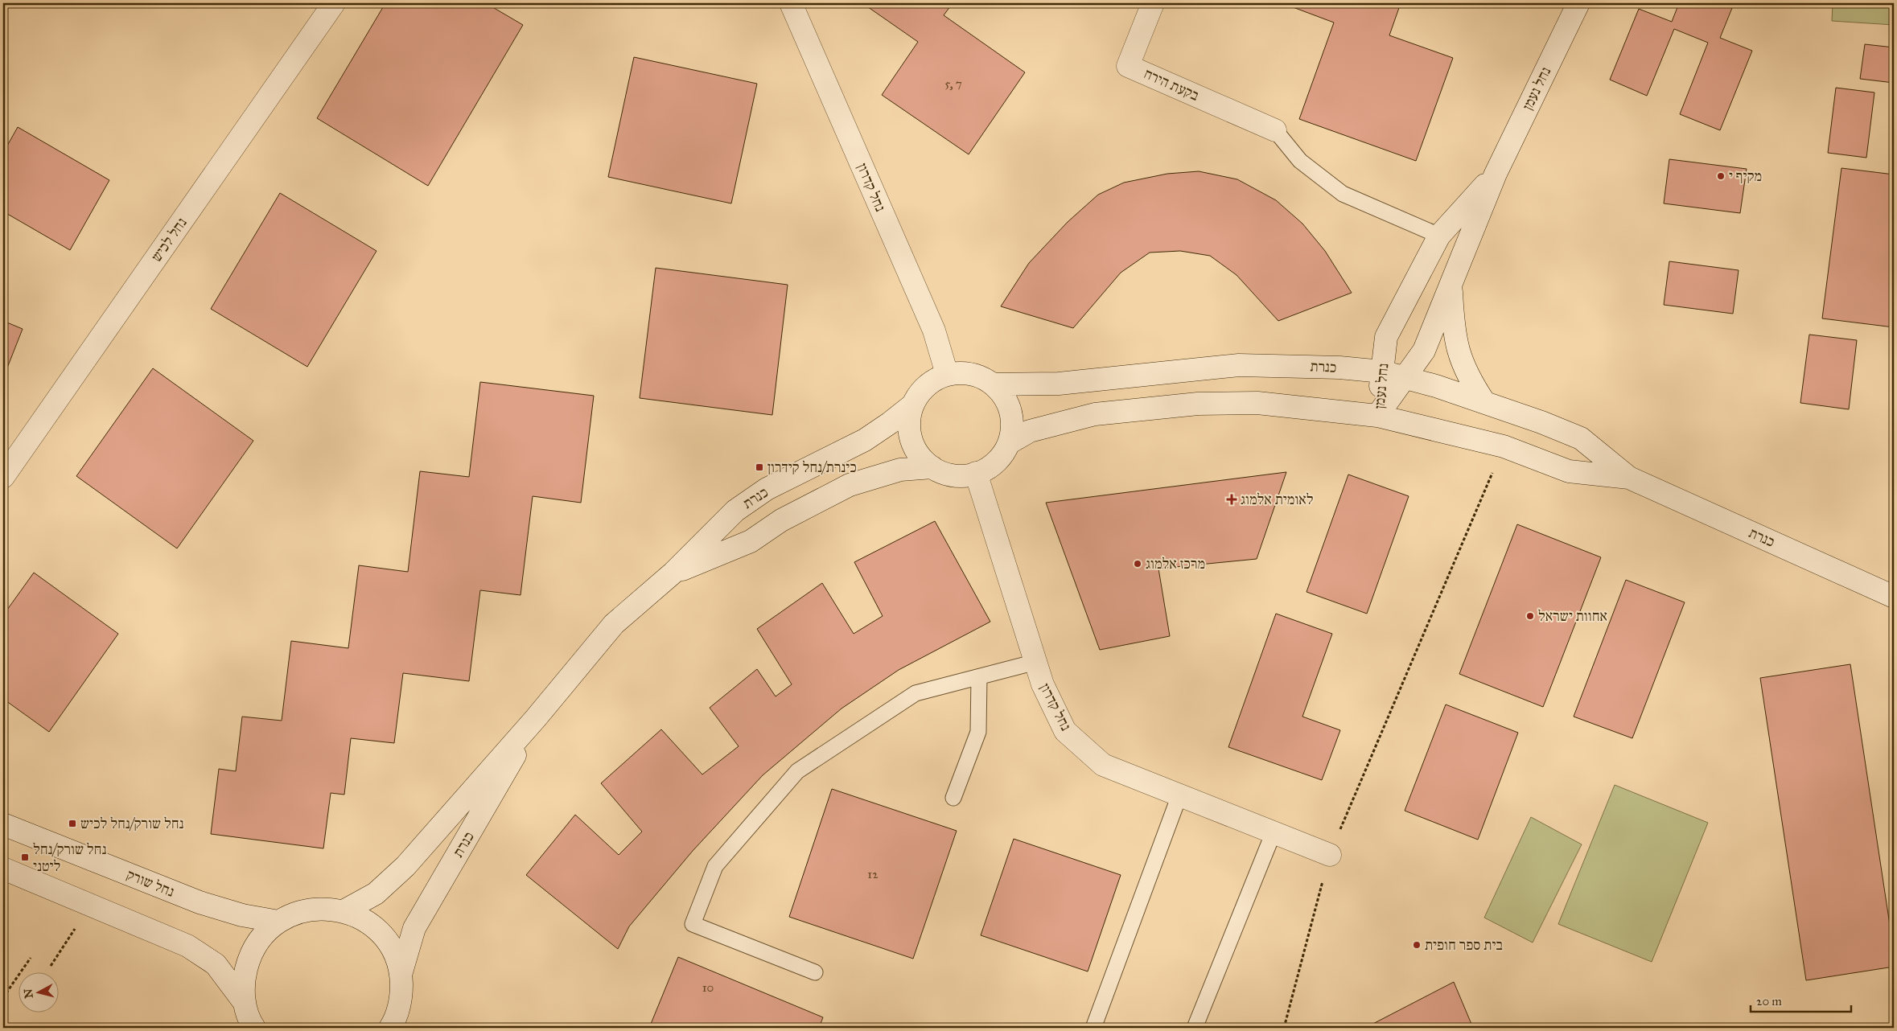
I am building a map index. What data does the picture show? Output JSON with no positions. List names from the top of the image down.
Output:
{
  "streets": {
    "street": [
      "בקעת הירח",
      "נחל נעמן",
      "נחל קדרון",
      "נחל לכיש",
      "כנרת",
      "נחל שורק"
    ]
  },
  "crossings": [
    ["נחל נעמן", "כנרת"],
    ["נחל קדרון", "כנרת"],
    ["כנרת", "נחל שורק"]
  ],
  "places": {
    "other": [
      "מקיף י",
      "מרכז אלמוג",
      "אחוות ישראל",
      "בית ספר חופית"
    ],
    "transit": ["כינרת/נחל קידרון", "נחל שורק/נחל לכיש", "נחל שורק/נחל ליטני"],
    "health": ["לאומית אלמוג"]
  },
  "house_numbers": ["5, 7", "12", "10"],
  "scale_bar": "20 m",
  "north": "left"
}
